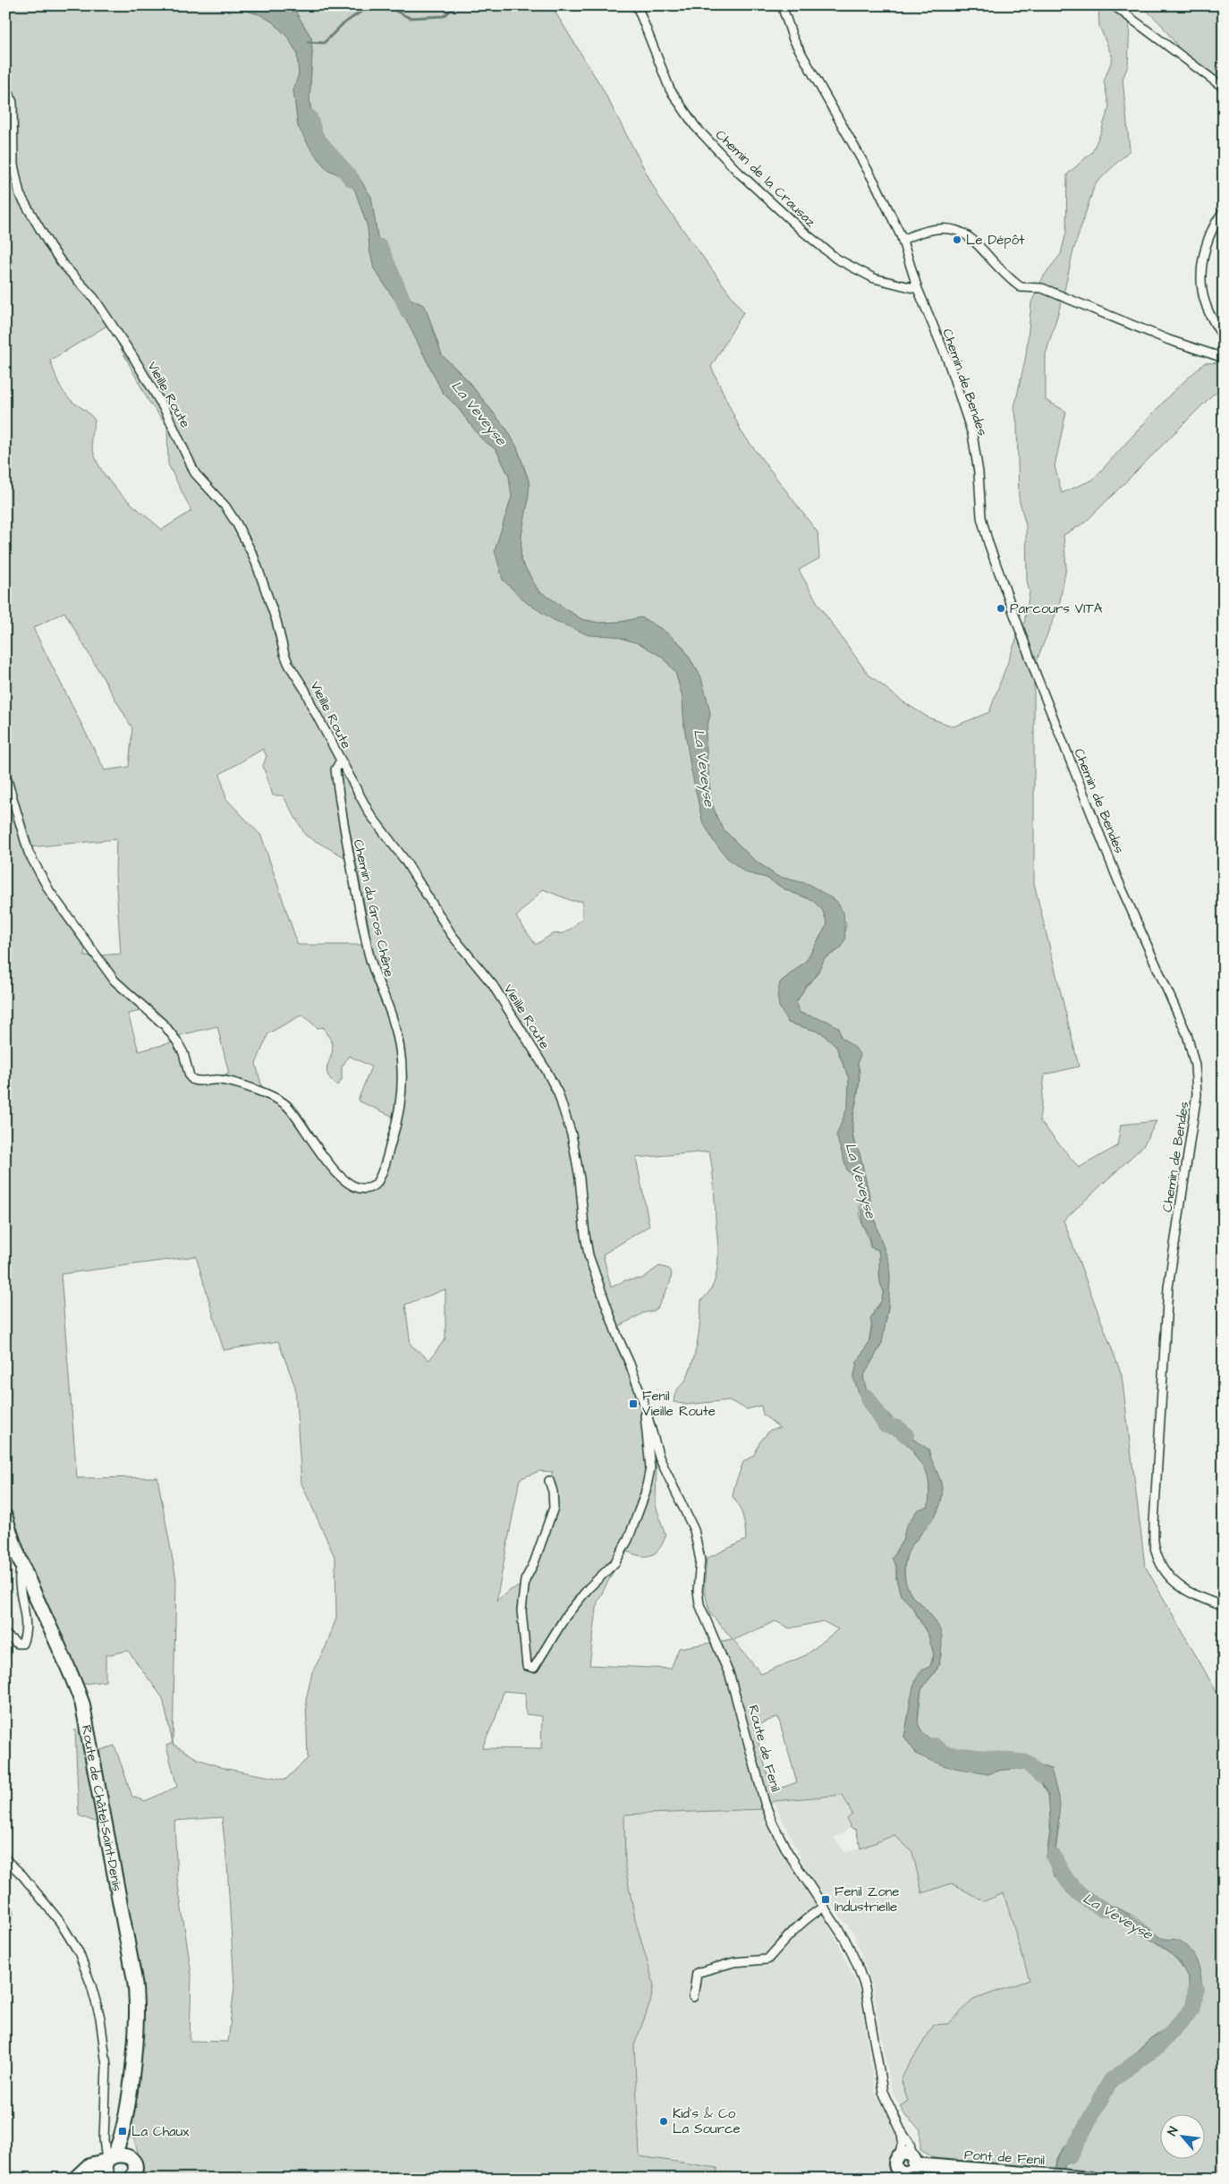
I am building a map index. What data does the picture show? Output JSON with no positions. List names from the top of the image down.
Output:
{
  "streets": {
    "main road": ["Route de Châtel-Saint-Denis"],
    "street": [
      "Chemin de la Crausaz",
      "Chemin de Bendes",
      "Vieille Route",
      "Chemin du Gros Chêne",
      "Route de Fenil",
      "Pont de Fenil"
    ]
  },
  "crossings": [
    ["Chemin de la Crausaz", "Chemin de Bendes"],
    ["Vieille Route", "Chemin du Gros Chêne"],
    ["Vieille Route", "Route de Fenil"],
    ["Route de Fenil", "Pont de Fenil"]
  ],
  "water": ["La Veveyse"],
  "places": {
    "other": ["Le Dépôt", "Parcours VITA", "Kid's & Co La Source"],
    "transit": ["Fenil Vieille Route", "Fenil Zone Industrielle", "La Chaux"]
  },
  "north": "top left"
}
